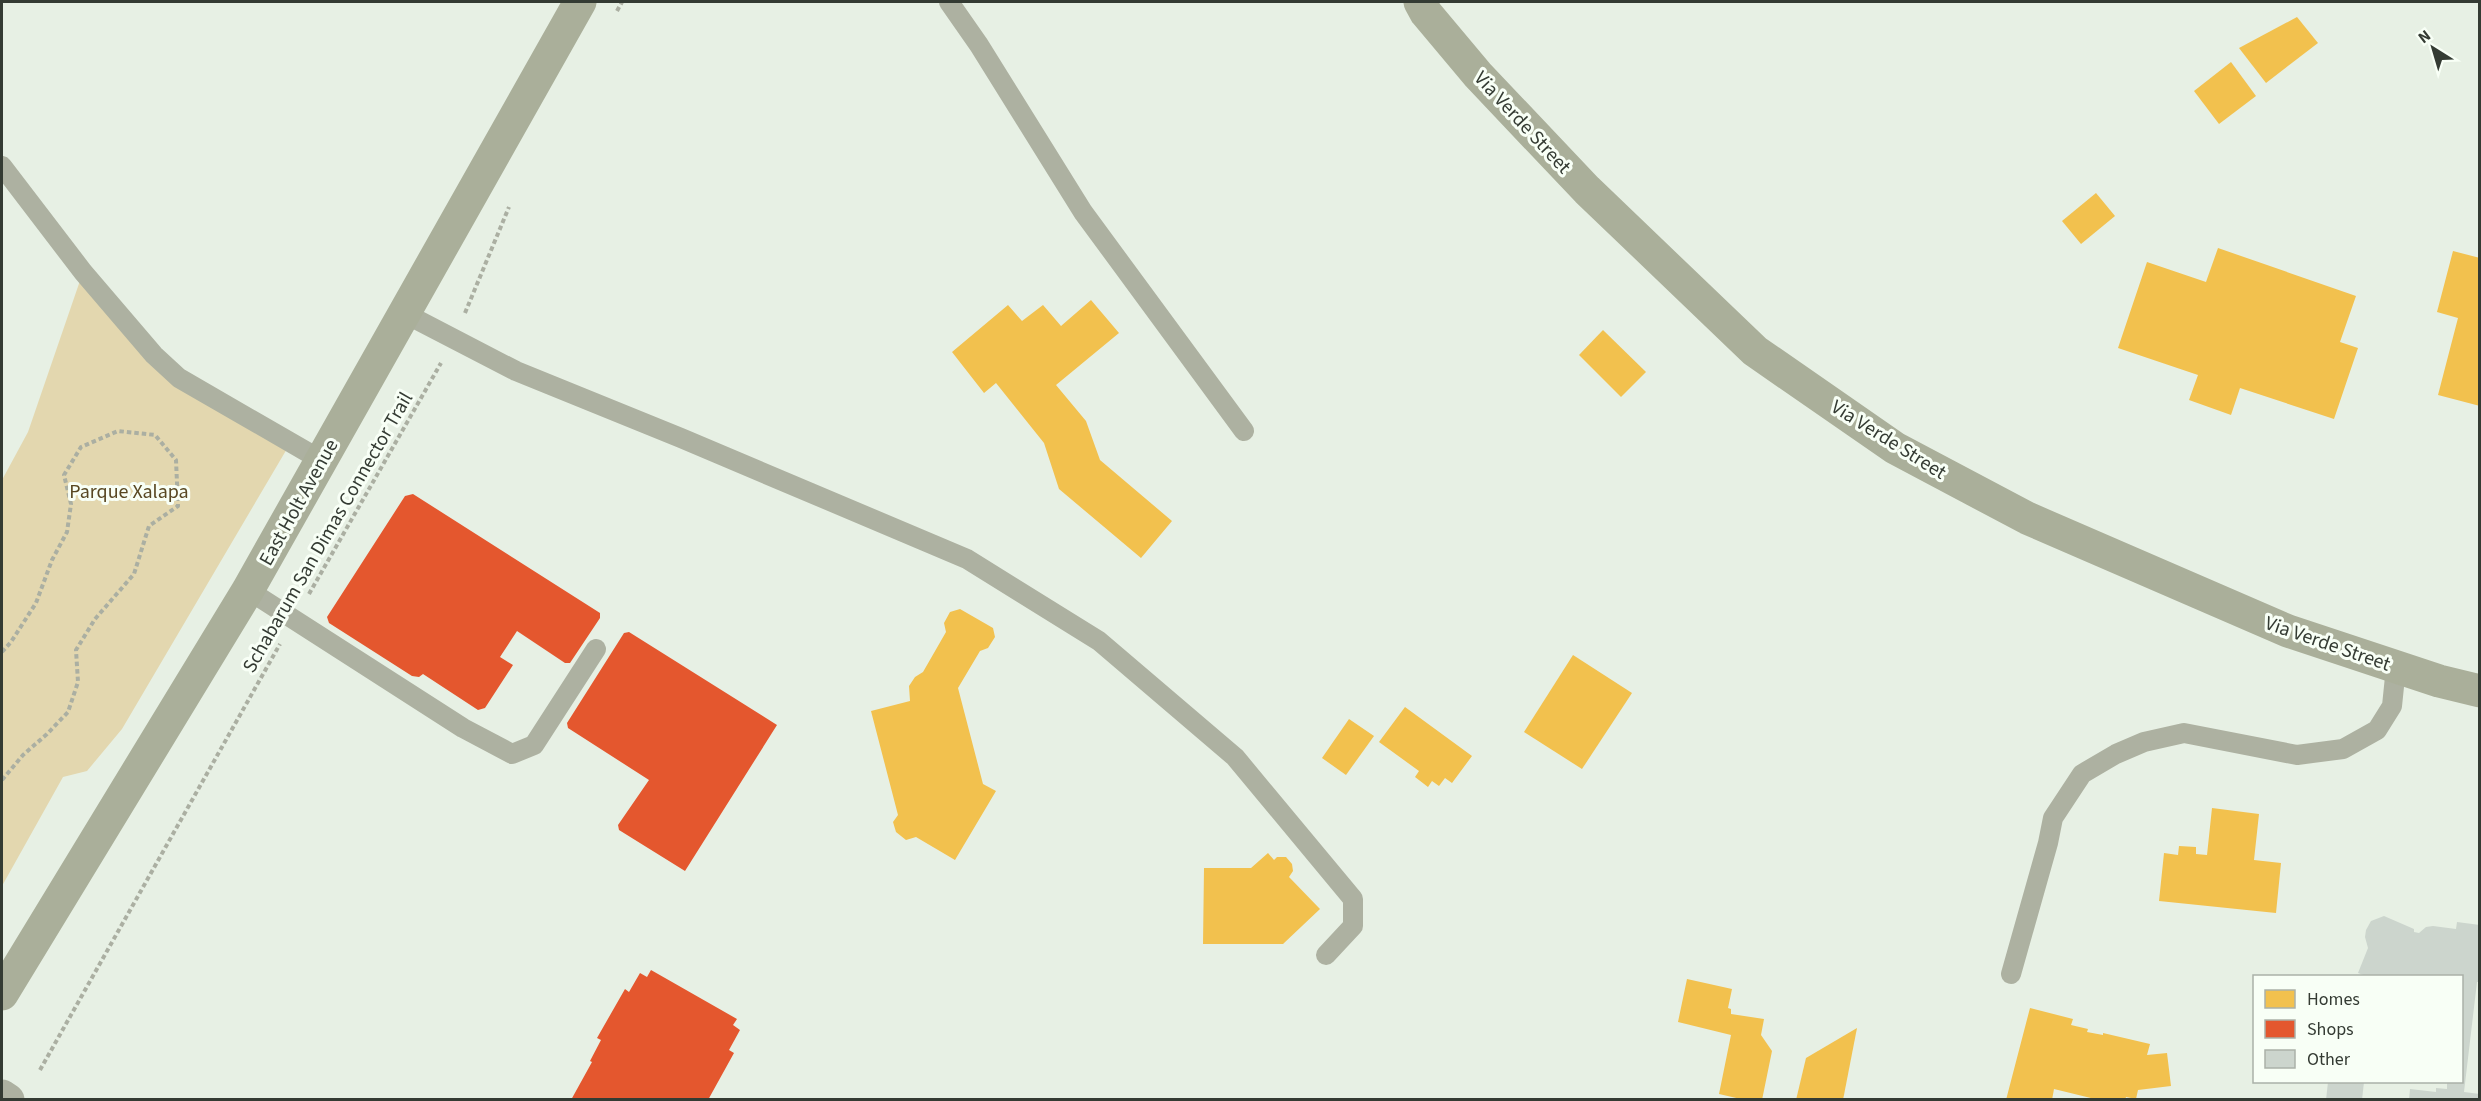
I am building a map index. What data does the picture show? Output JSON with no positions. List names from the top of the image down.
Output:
{
  "streets": {
    "street": ["Via Verde Street", "East Holt Avenue"],
    "path": ["Schabarum San Dimas Connector Trail"]
  },
  "parks": ["Parque Xalapa"],
  "legend": ["Homes", "Shops", "Other"],
  "north": "top left"
}
